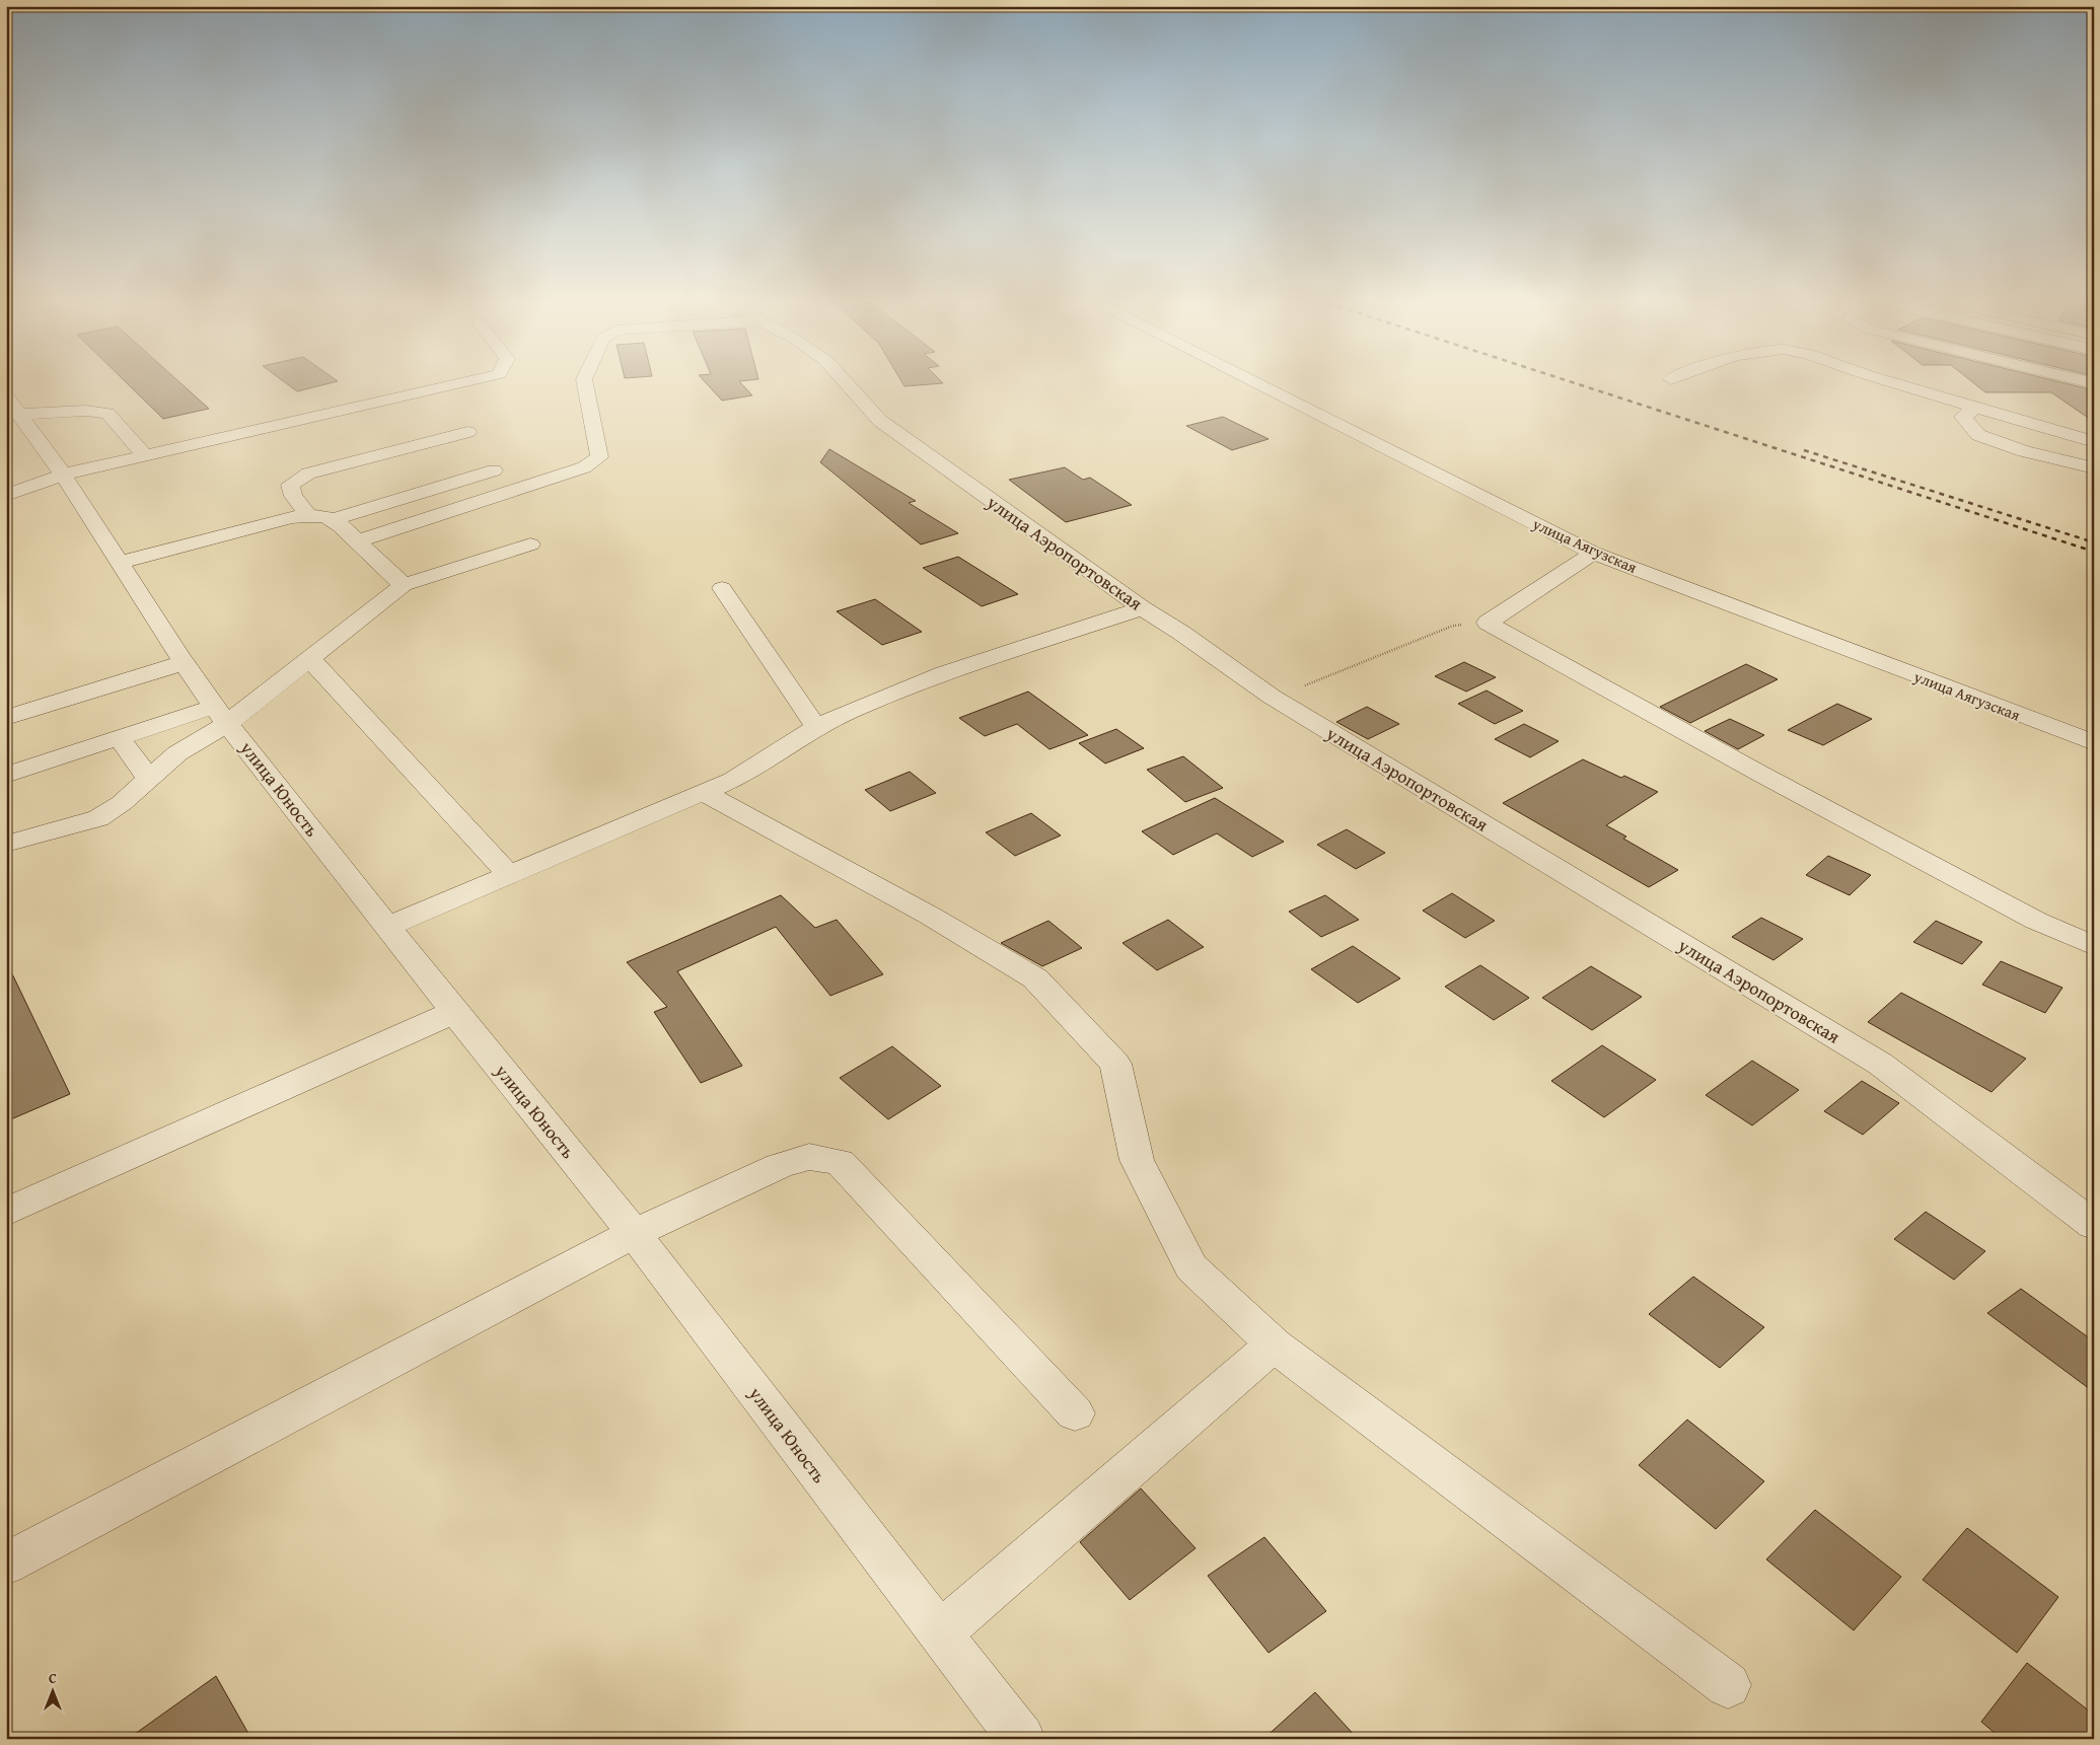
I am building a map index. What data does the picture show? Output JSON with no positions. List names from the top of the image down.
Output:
{
  "streets": {
    "street": ["улица Аягузская", "улица Аэропортовская", "улица Юность"]
  },
  "north": "top"
}
